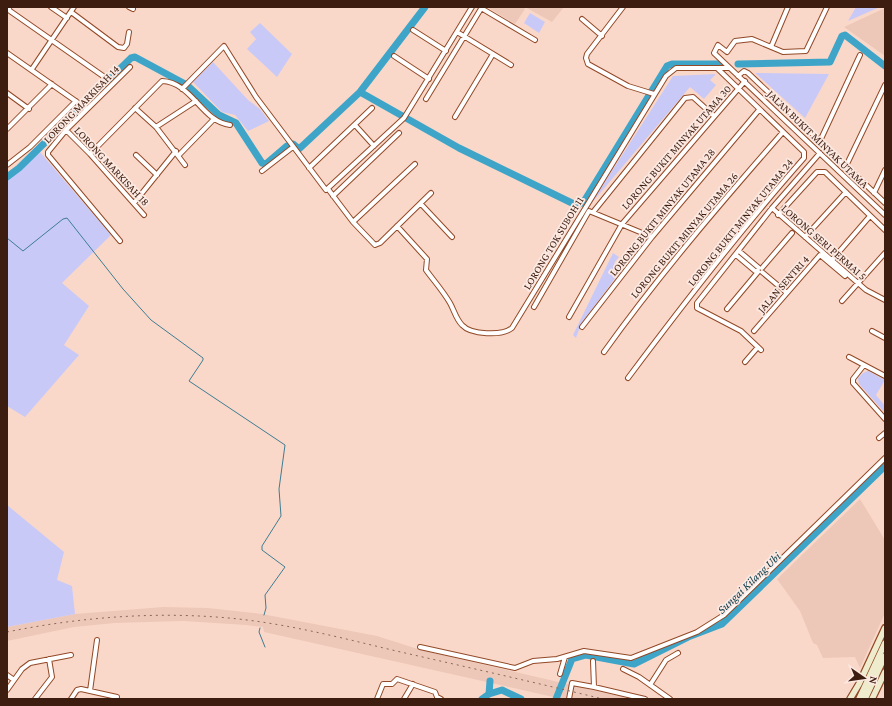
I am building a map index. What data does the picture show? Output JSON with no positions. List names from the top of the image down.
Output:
{
  "streets": {
    "street": [
      "LORONG MARKISAH 14",
      "JALAN BUKIT MINYAK UTAMA",
      "LORONG BUKIT MINYAK UTAMA 30",
      "LORONG MARKISAH 18",
      "LORONG BUKIT MINYAK UTAMA 28",
      "LORONG BUKIT MINYAK UTAMA 24",
      "LORONG BUKIT MINYAK UTAMA 26",
      "LORONG SERI PERMAI 5",
      "LORONG TOK SUBOH 11",
      "JALAN SENTRI 4"
    ]
  },
  "crossings": [
    ["LORONG MARKISAH 14", "LORONG MARKISAH 18"],
    ["JALAN BUKIT MINYAK UTAMA", "LORONG BUKIT MINYAK UTAMA 30"],
    ["JALAN BUKIT MINYAK UTAMA", "LORONG TOK SUBOH 11"],
    ["LORONG BUKIT MINYAK UTAMA 30", "LORONG BUKIT MINYAK UTAMA 24"],
    ["LORONG BUKIT MINYAK UTAMA 28", "LORONG BUKIT MINYAK UTAMA 24"],
    ["LORONG BUKIT MINYAK UTAMA 24", "LORONG BUKIT MINYAK UTAMA 26"],
    ["LORONG BUKIT MINYAK UTAMA 24", "LORONG SERI PERMAI 5"],
    ["LORONG BUKIT MINYAK UTAMA 24", "LORONG TOK SUBOH 11"]
  ],
  "water": ["Sungai Kilang Ubi"],
  "north": "right"
}
